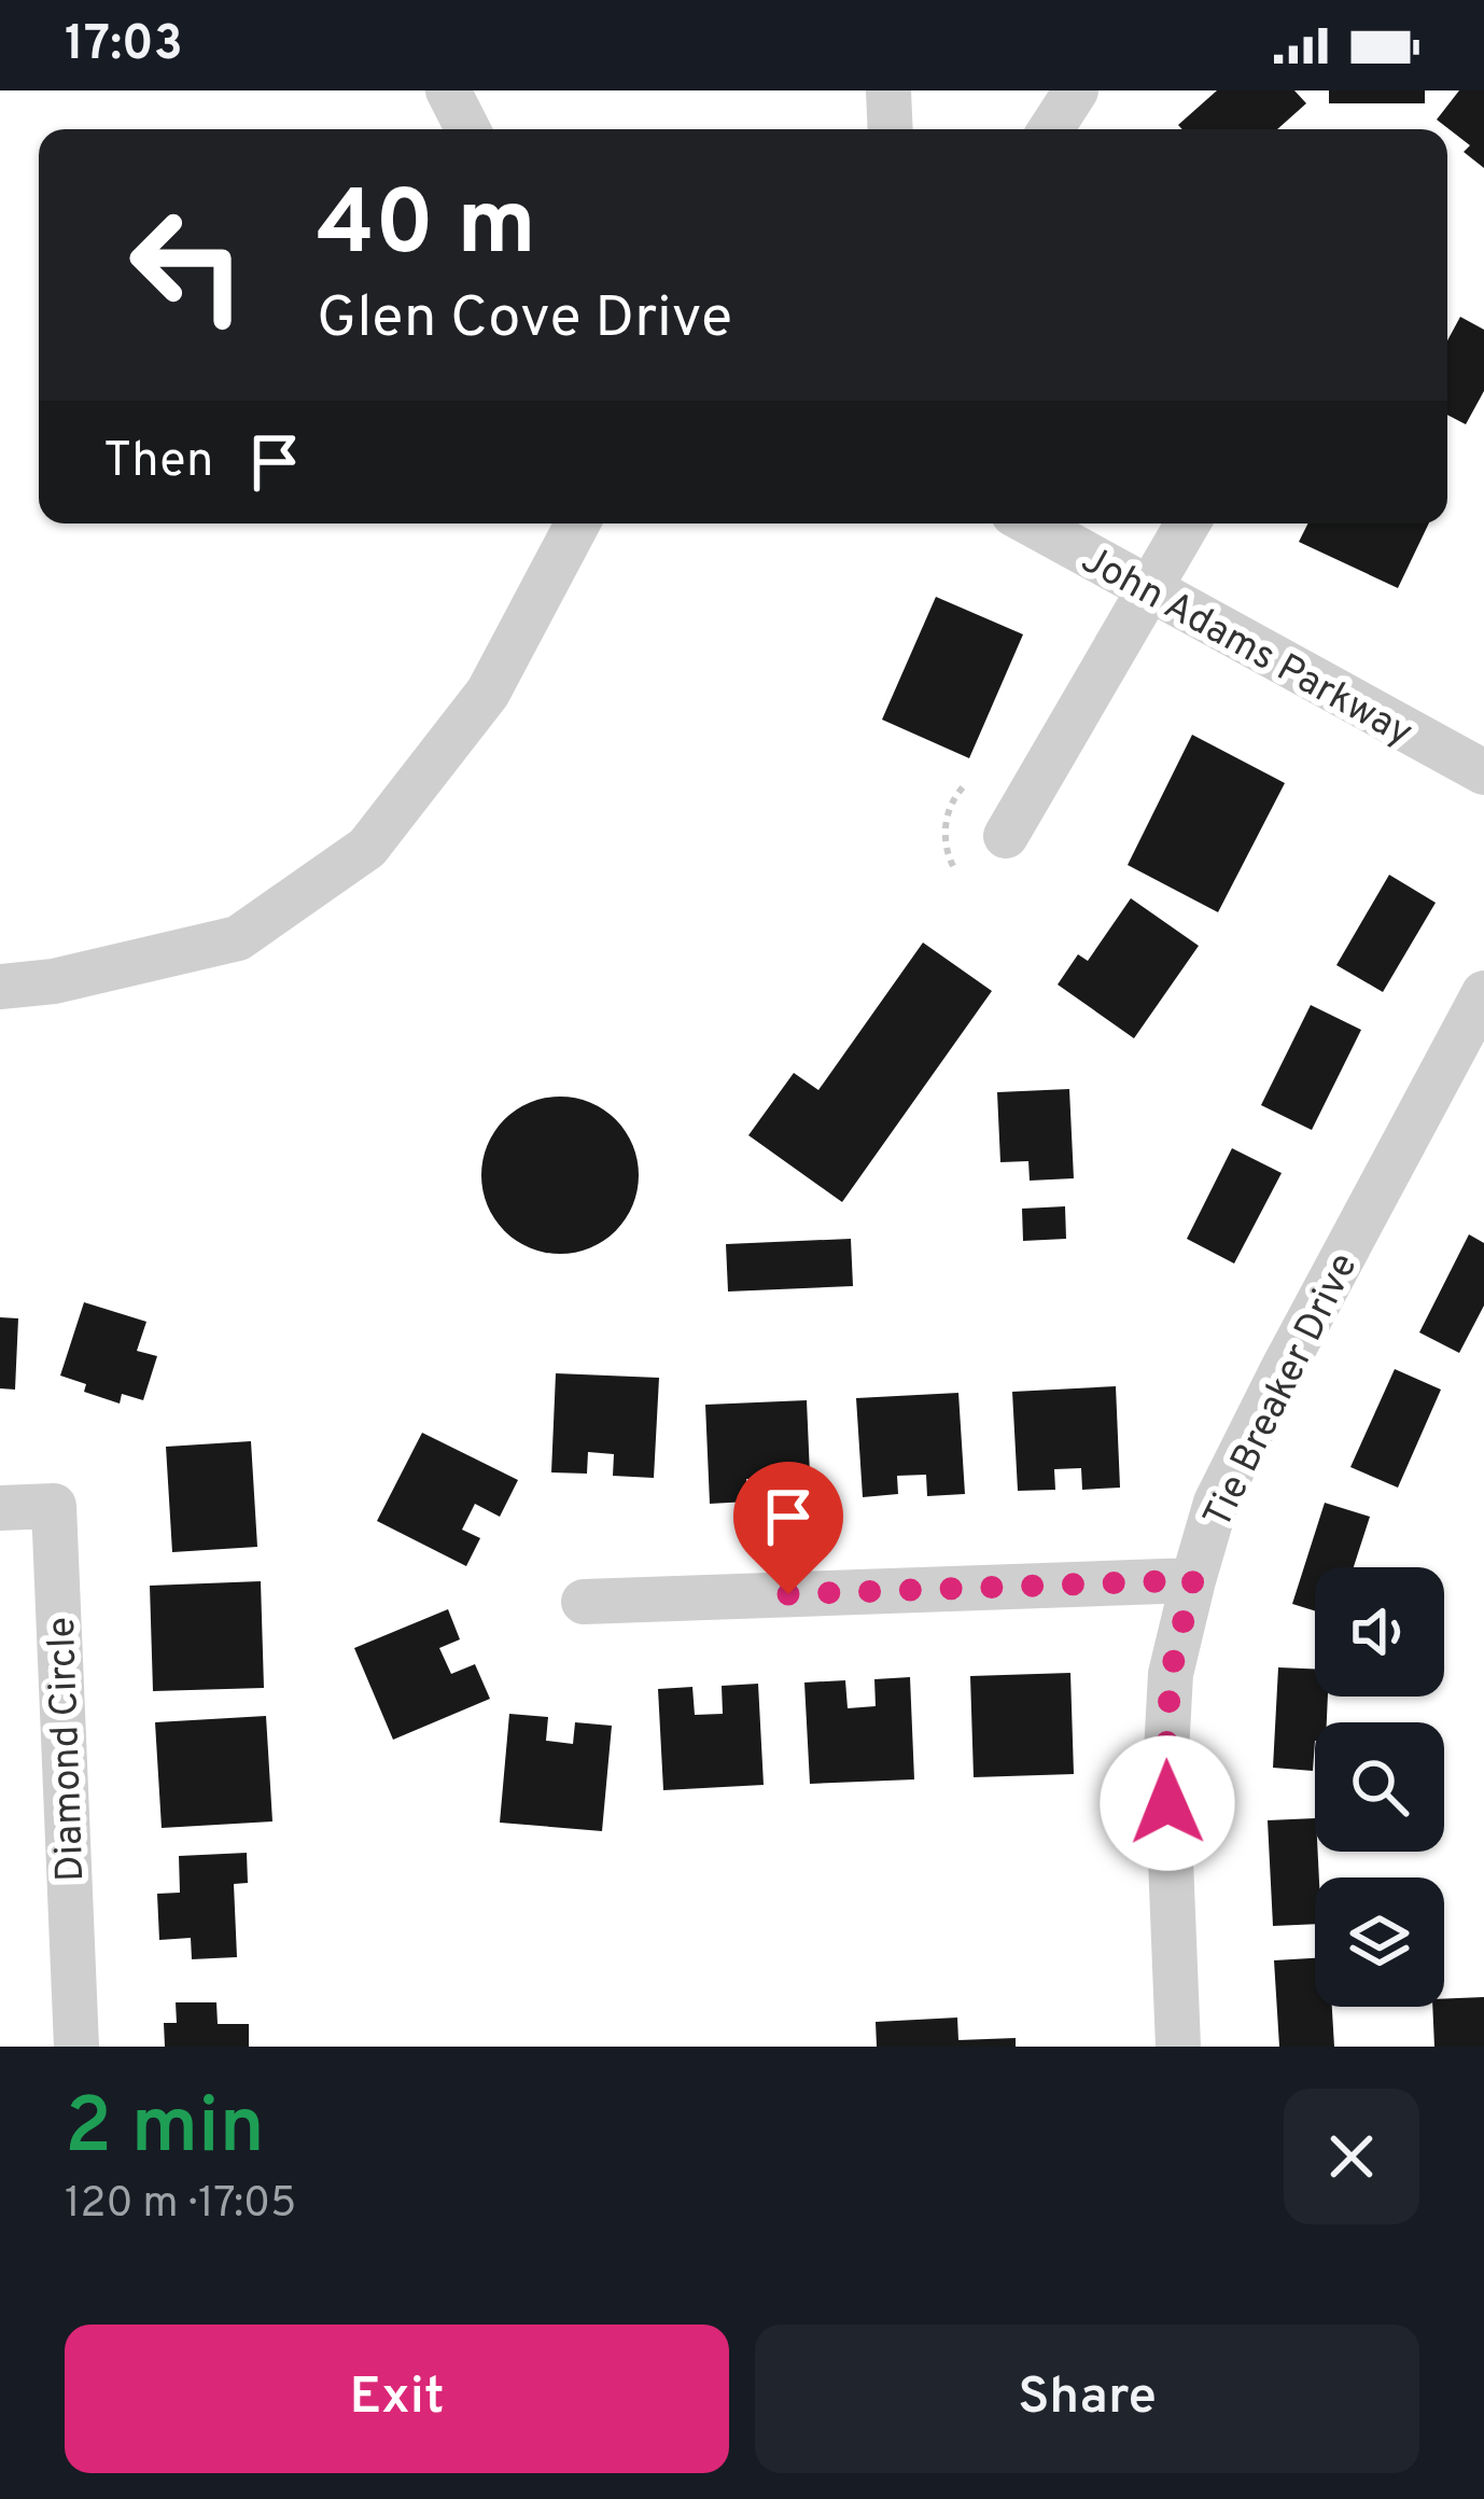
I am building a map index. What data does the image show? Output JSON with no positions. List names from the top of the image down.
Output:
{
  "streets": {
    "street": ["John Adams Parkway", "Tie Breaker Drive", "Diamond Circle"]
  },
  "page": {
    "status": "17:03",
    "turn": ["40 m", "Glen Cove Drive"],
    "then": "Then",
    "heading": ["2 min", "120 m · 17:05"],
    "buttons": ["Exit", "Share"]
  }
}
